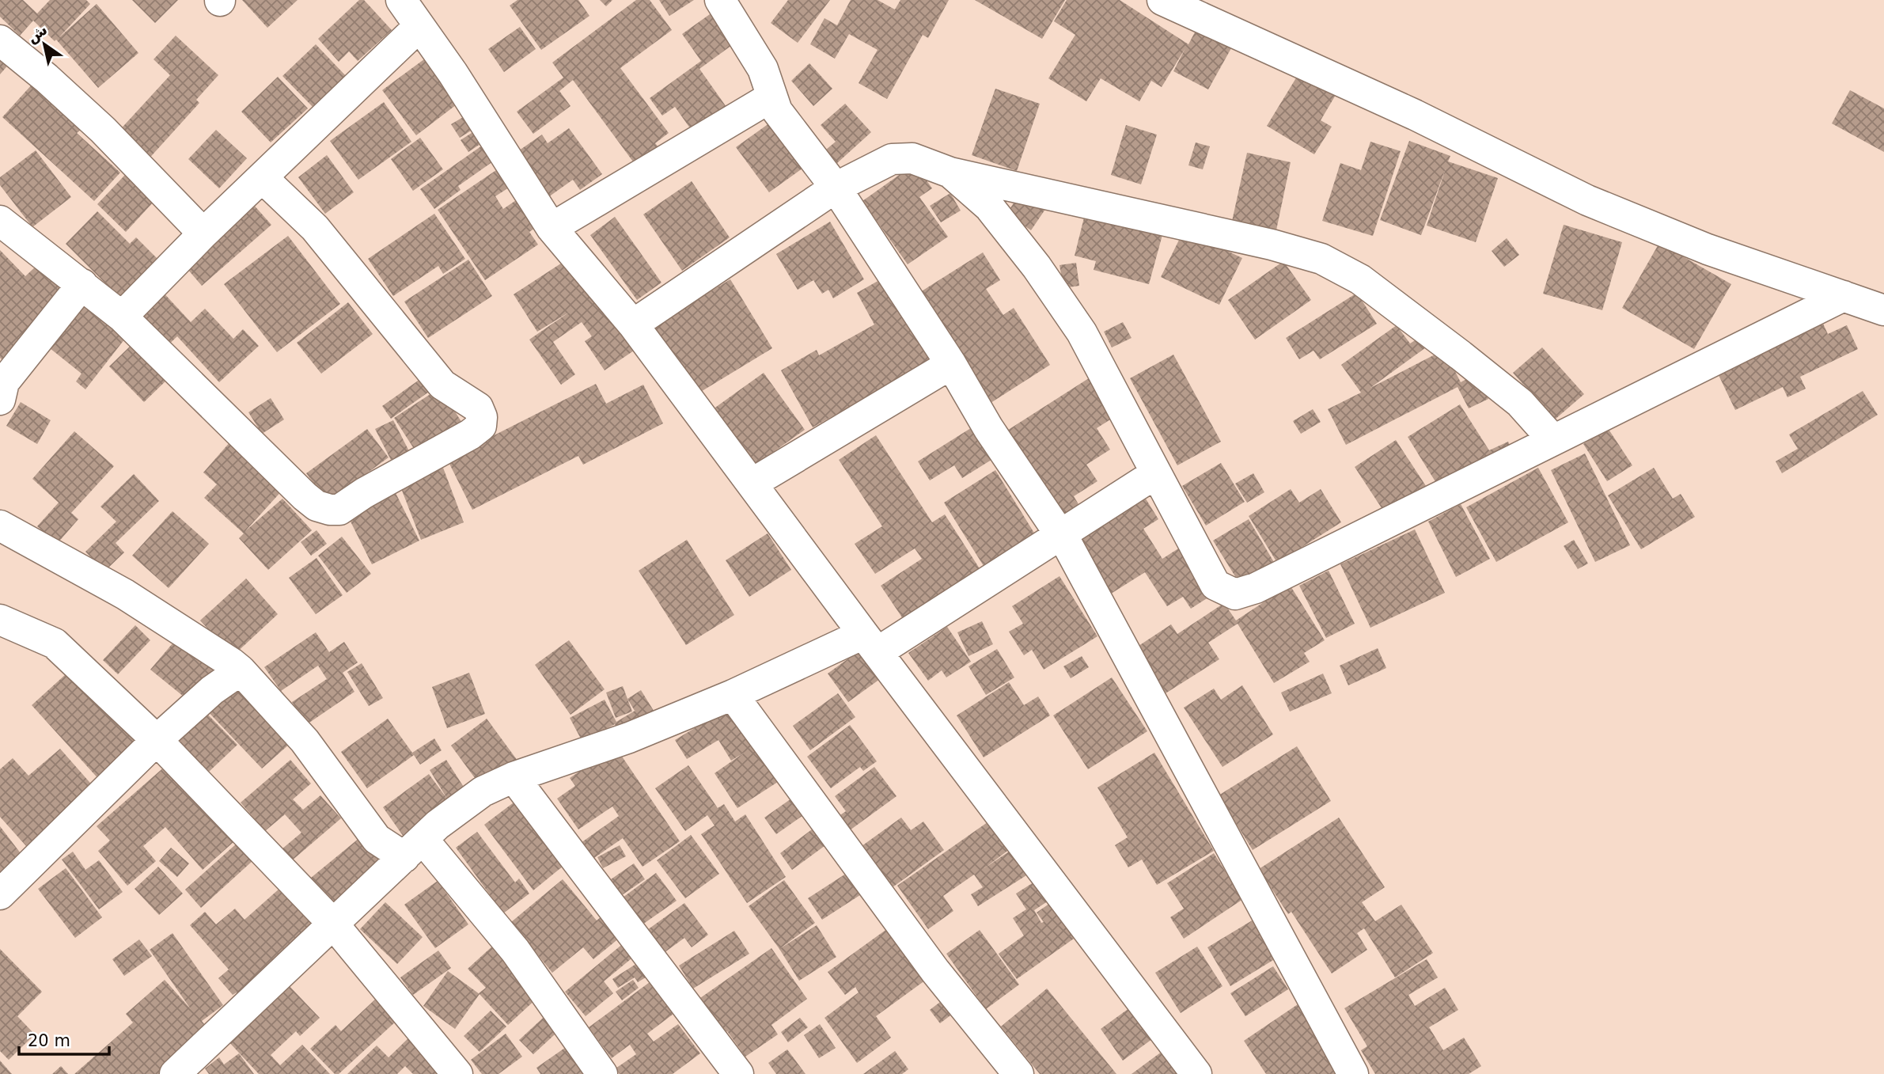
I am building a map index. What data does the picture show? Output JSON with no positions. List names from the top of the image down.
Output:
{
  "scale_bar": "20 m",
  "north": "top left"
}
